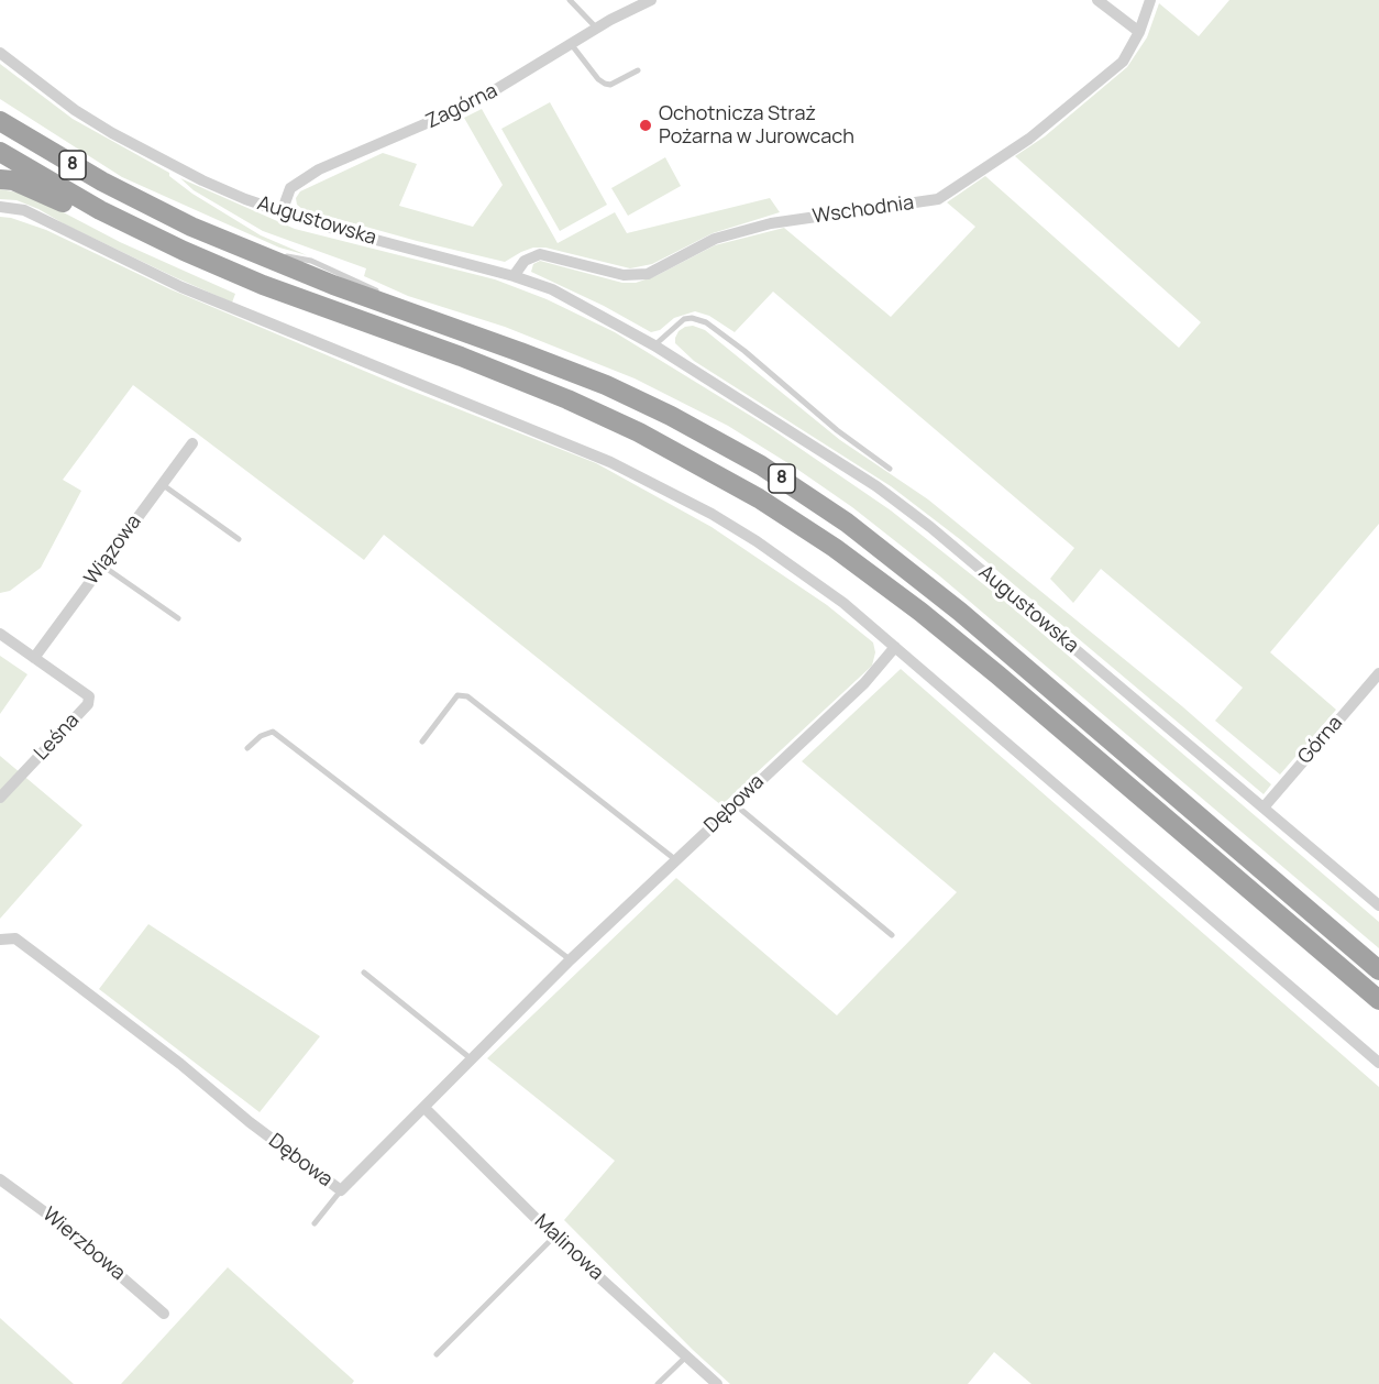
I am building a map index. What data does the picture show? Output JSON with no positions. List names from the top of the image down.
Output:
{
  "streets": {
    "highway": ["8"],
    "street": [
      "Zagórna",
      "Wschodnia",
      "Augustowska",
      "Wiązowa",
      "Leśna",
      "Górna",
      "Dębowa",
      "Wierzbowa",
      "Malinowa"
    ]
  },
  "crossings": [
    ["Zagórna", "Augustowska"],
    ["Wschodnia", "Augustowska"],
    ["Augustowska", "Górna"],
    ["Wiązowa", "Leśna"],
    ["Dębowa", "Malinowa"]
  ],
  "places": ["Ochotnicza Straż Pożarna w Jurowcach"]
}
